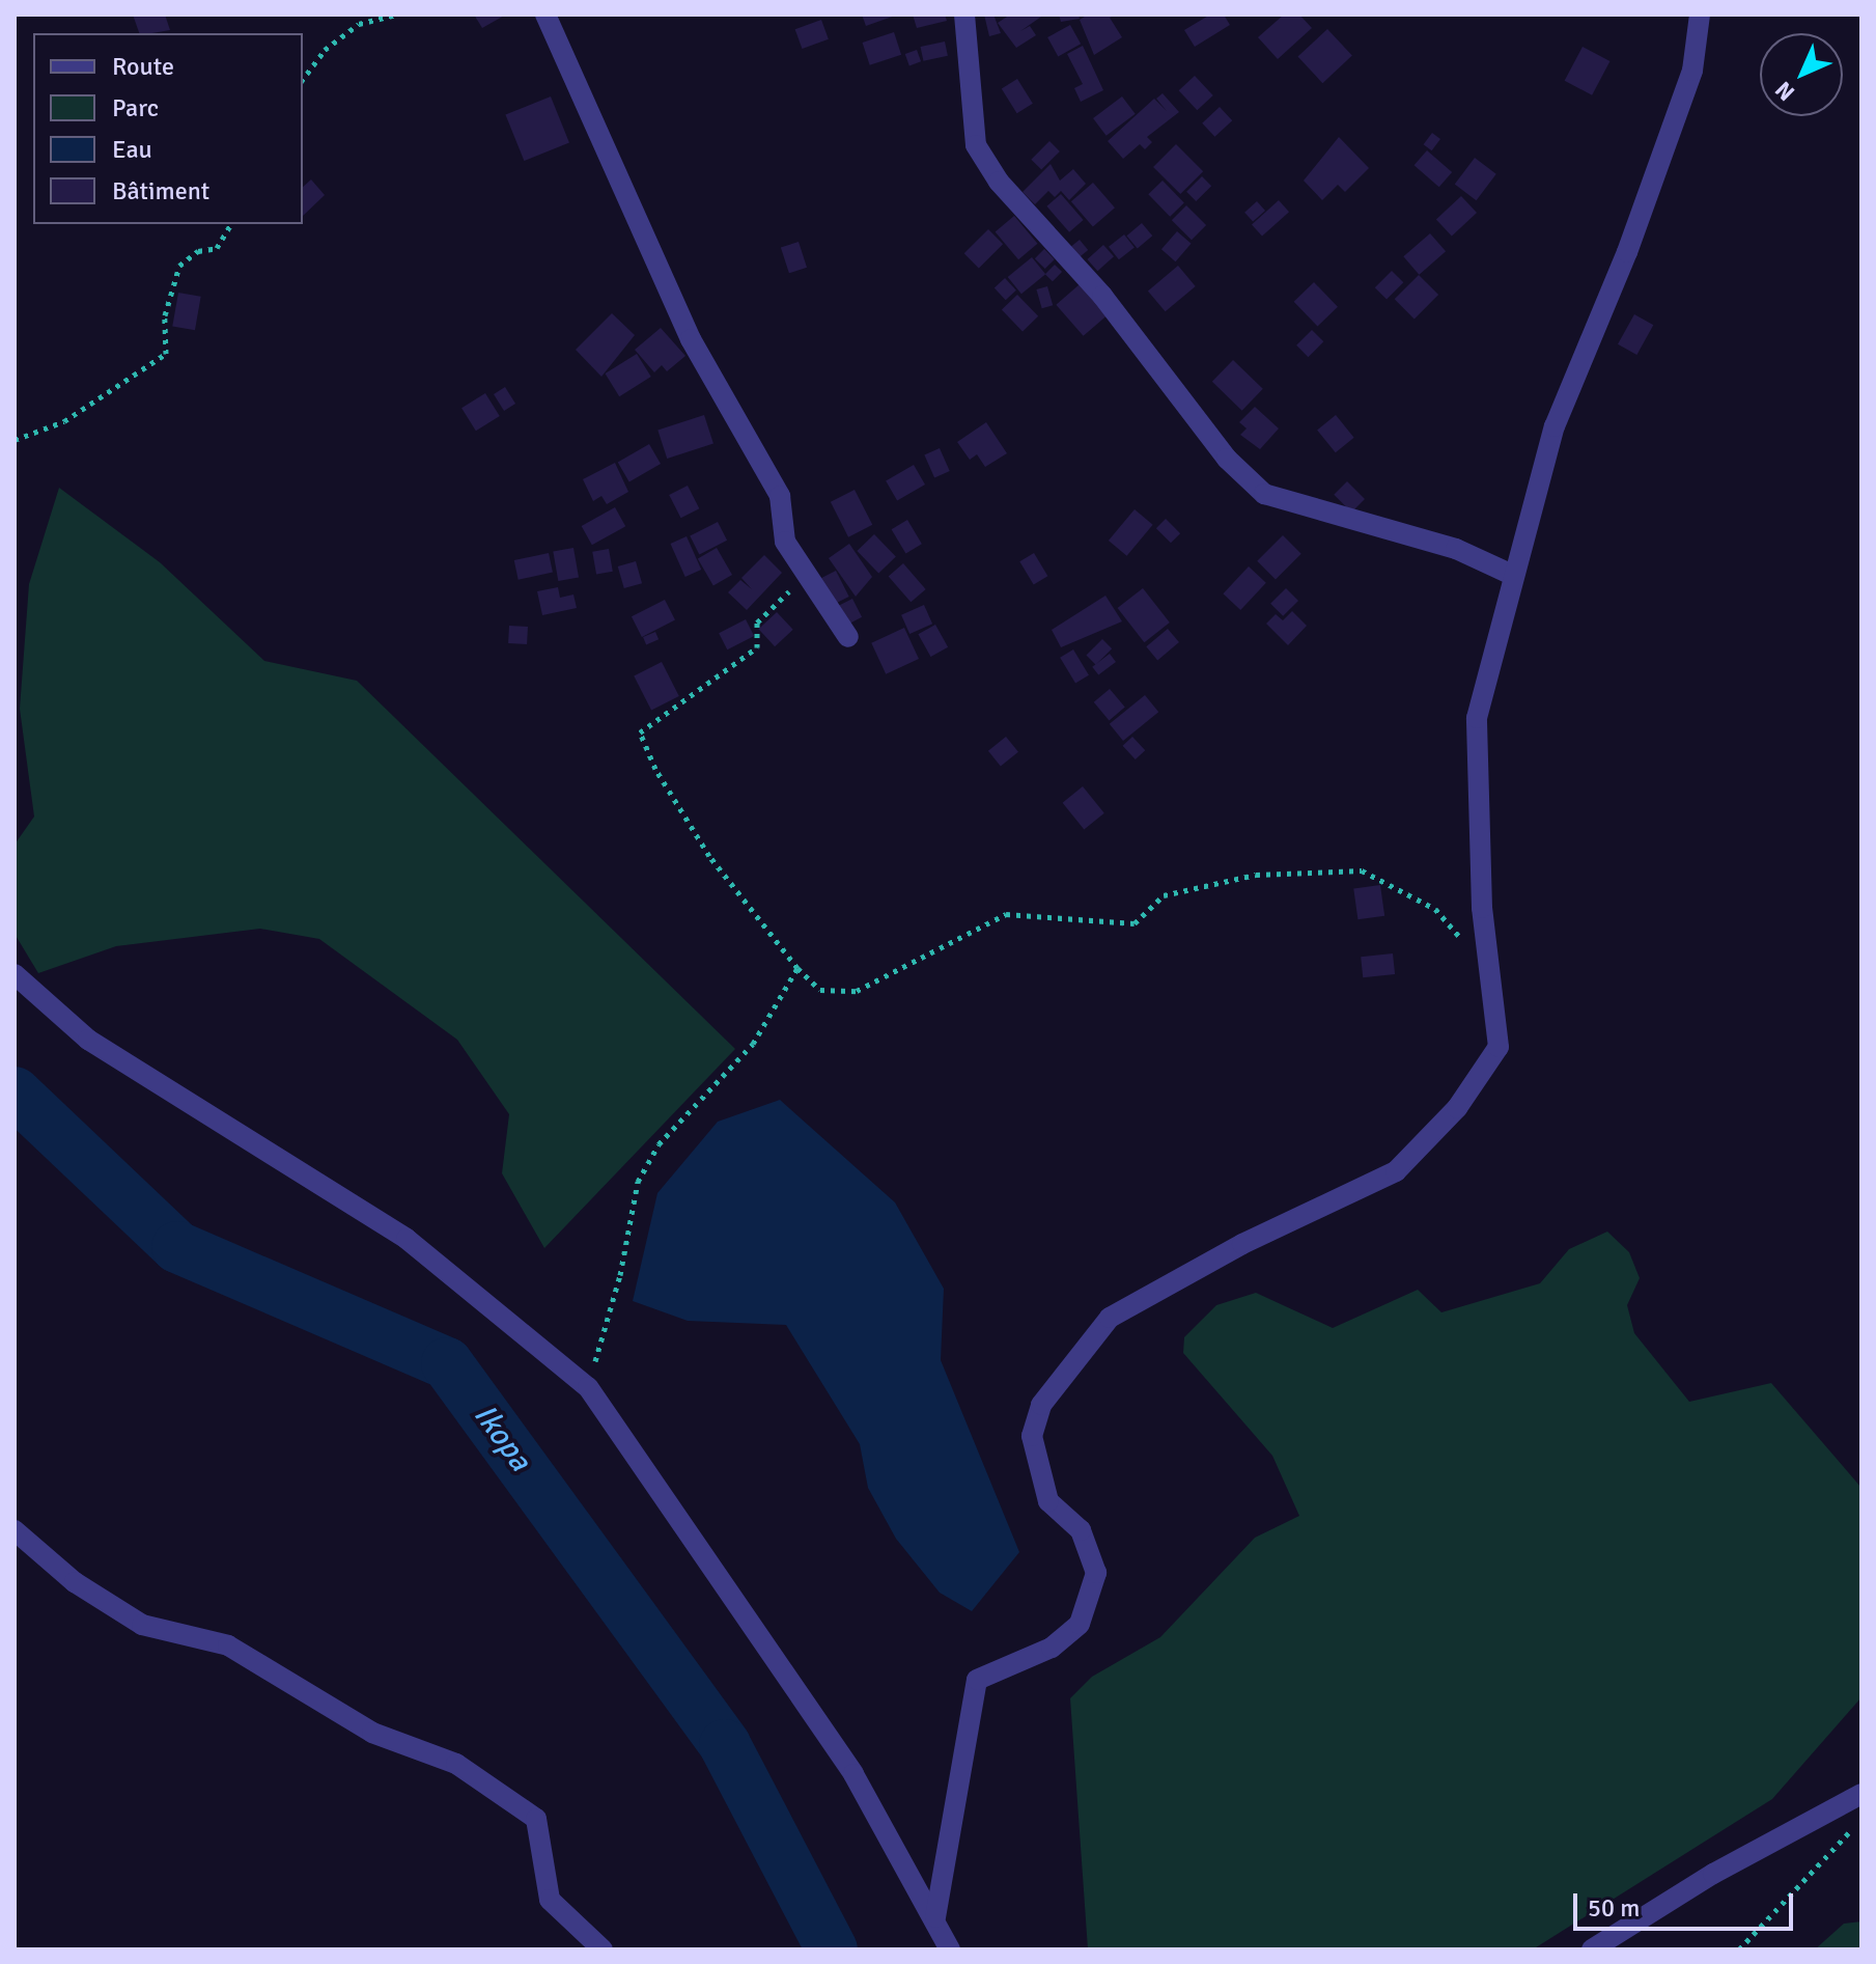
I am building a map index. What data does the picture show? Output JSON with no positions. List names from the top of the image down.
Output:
{
  "water": ["Ikopa"],
  "legend": [
    "Route",
    "Parc",
    "Eau",
    "Bâtiment"
  ],
  "scale_bar": "50 m",
  "north": "bottom left"
}
